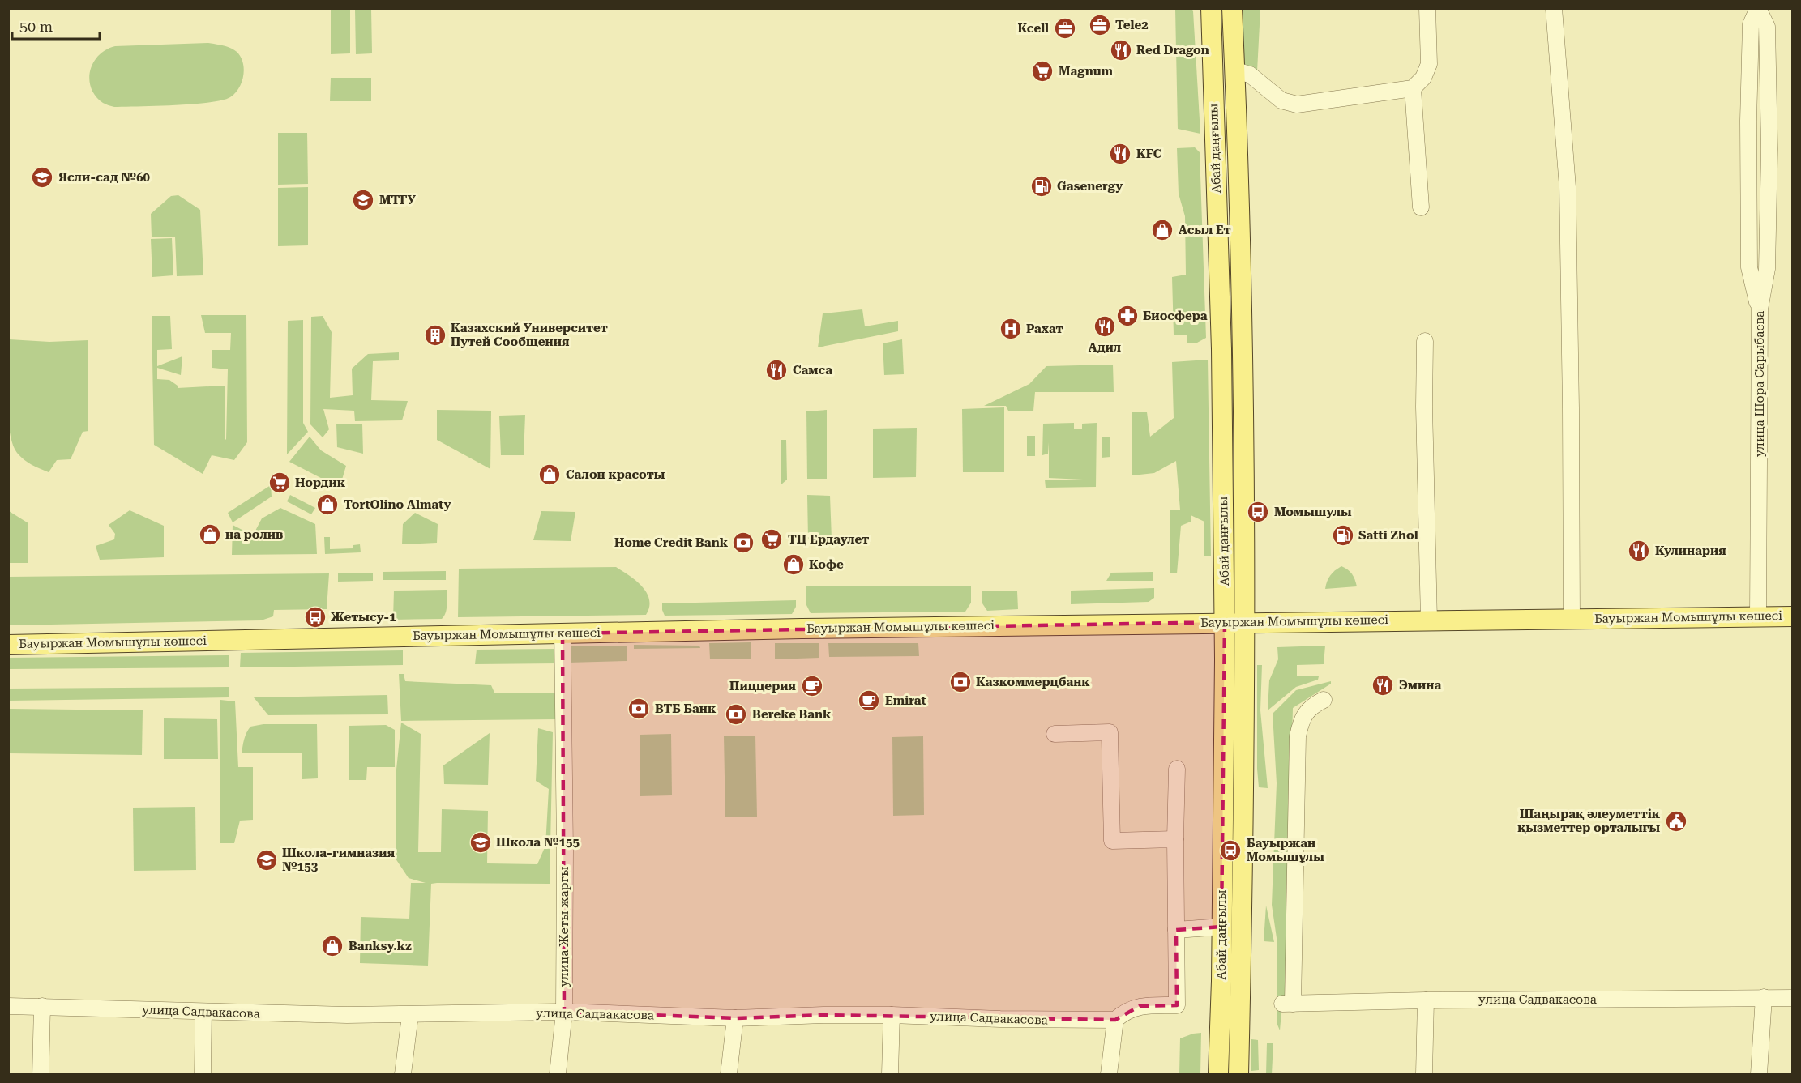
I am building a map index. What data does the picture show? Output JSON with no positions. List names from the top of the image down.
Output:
{
  "streets": {
    "main road": ["Абай даңғылы", "Бауыржан Момышұлы көшесі"],
    "street": ["улица Шора Сарыбаева", "улица Жеты жаргы", "улица Садвакасова"]
  },
  "crossings": [
    ["Абай даңғылы", "Бауыржан Момышұлы көшесі"],
    ["улица Шора Сарыбаева", "Бауыржан Момышұлы көшесі"],
    ["Бауыржан Момышұлы көшесі", "улица Жеты жаргы"],
    ["улица Жеты жаргы", "улица Садвакасова"]
  ],
  "places": {
    "office": ["Tele2", "Kcell"],
    "restaurant": [
      "Red Dragon",
      "KFC",
      "Адил",
      "Самса",
      "Кулинария",
      "Эмина"
    ],
    "supermarket": ["Magnum", "Нордик", "ТЦ Ердаулет"],
    "school or university": [
      "Ясли-сад №60",
      "МТГУ",
      "Школа №155",
      "Школа-гимназия №153"
    ],
    "fuel station": ["Gasenergy", "Satti Zhol"],
    "shop": [
      "Асыл Ет",
      "Салон красоты",
      "TortOlino Almaty",
      "на ролив",
      "Кофе",
      "Banksy.kz"
    ],
    "pharmacy": ["Биосфера"],
    "hospital": ["Рахат"],
    "building": ["Казахский Университет Путей Сообщения"],
    "bus stop": ["Момышулы", "Жетысу-1"],
    "bank": [
      "Home Credit Bank",
      "Казкоммерцбанк",
      "ВТБ Банк",
      "Bereke Bank"
    ],
    "cafe": ["Пиццерия", "Emirat"],
    "public building": ["Шаңырақ әлеуметтік қызметтер орталығы"],
    "station": ["Бауыржан Момышұлы"]
  },
  "scale_bar": "50 m"
}
